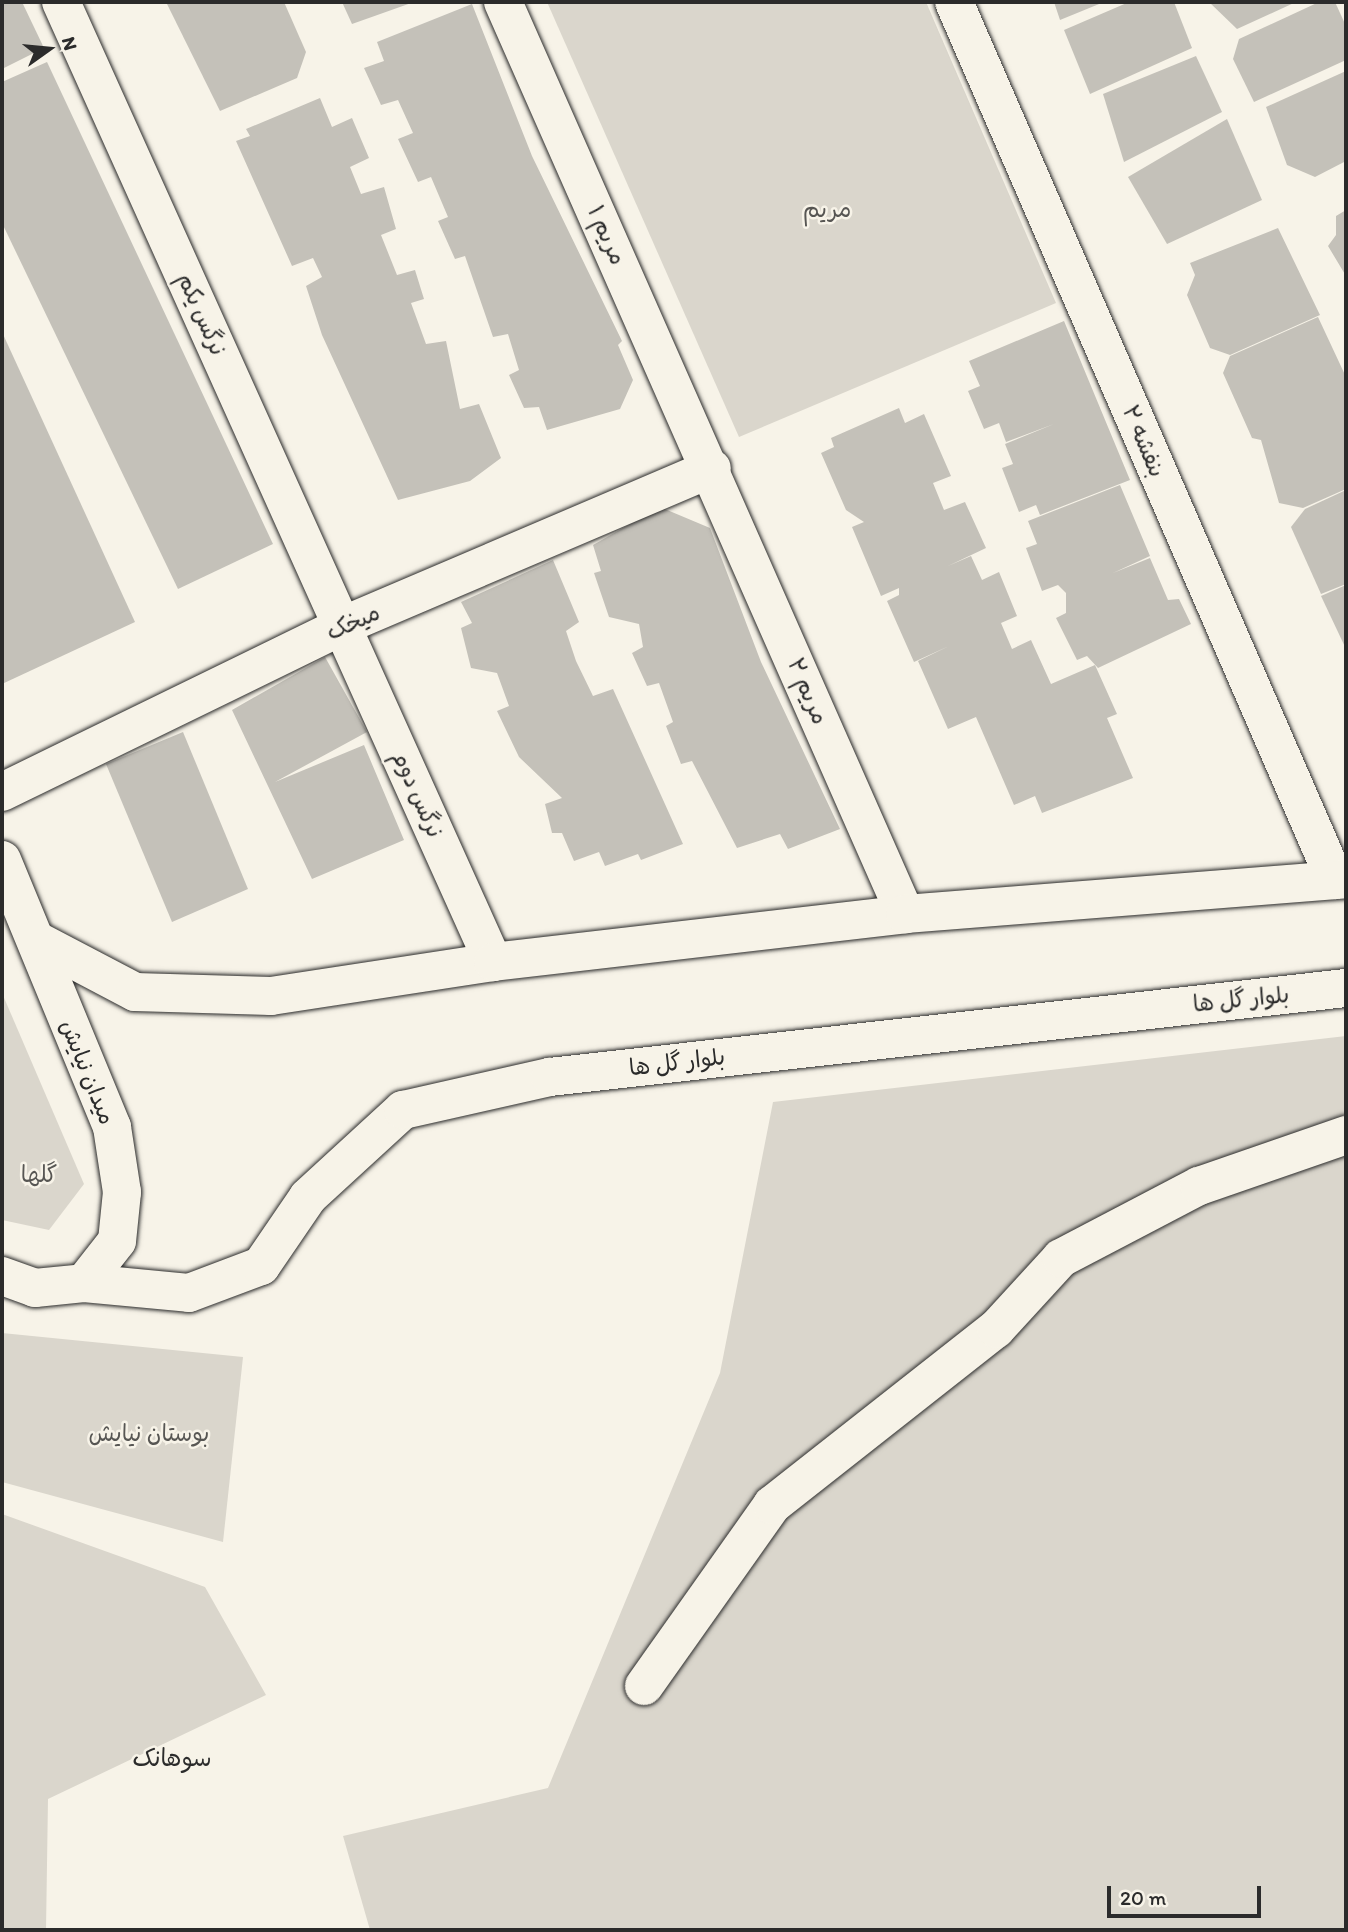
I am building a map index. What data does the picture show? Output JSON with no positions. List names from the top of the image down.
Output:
{
  "streets": {
    "street": [
      "مریم ۱",
      "نرگس یکم",
      "بنفشه ۲",
      "میخک",
      "مریم ۲",
      "نرگس دوم",
      "بلوار گل ها",
      "میدان نیایش"
    ]
  },
  "crossings": [
    ["مریم ۱", "میخک"],
    ["مریم ۱", "مریم ۲"],
    ["نرگس یکم", "میخک"],
    ["نرگس یکم", "نرگس دوم"],
    ["میخک", "مریم ۲"],
    ["میخک", "نرگس دوم"],
    ["بلوار گل ها", "میدان نیایش"]
  ],
  "districts": ["سوهانک"],
  "parks": ["مریم", "گلها", "بوستان نیایش"],
  "scale_bar": "20 m",
  "north": "right"
}
